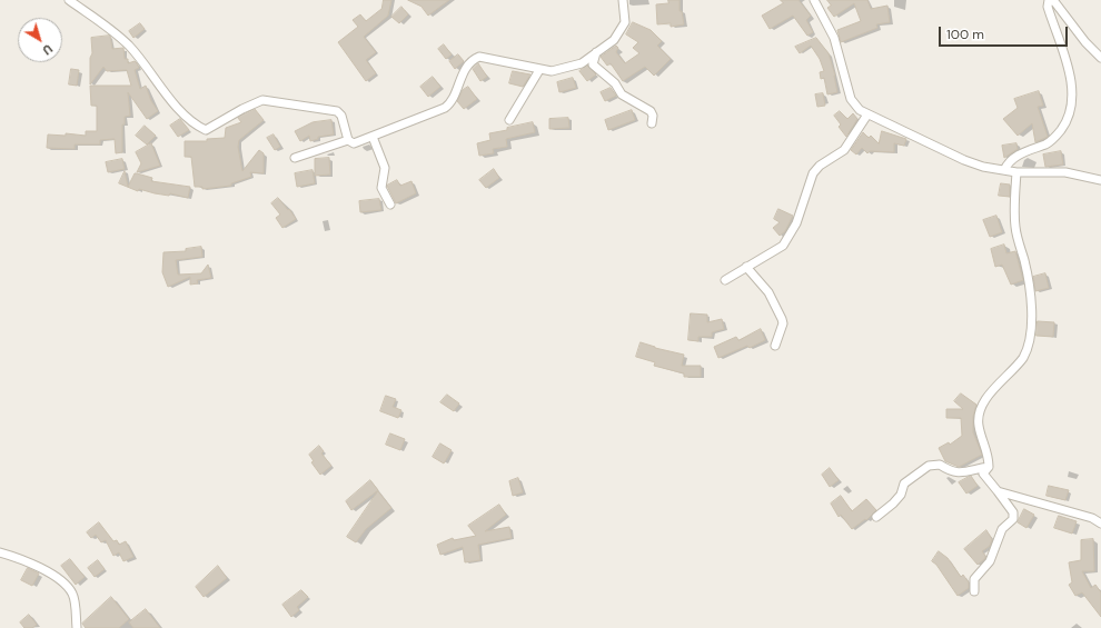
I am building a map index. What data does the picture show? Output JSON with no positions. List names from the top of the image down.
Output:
{
  "scale_bar": "100 m",
  "north": "bottom right"
}
